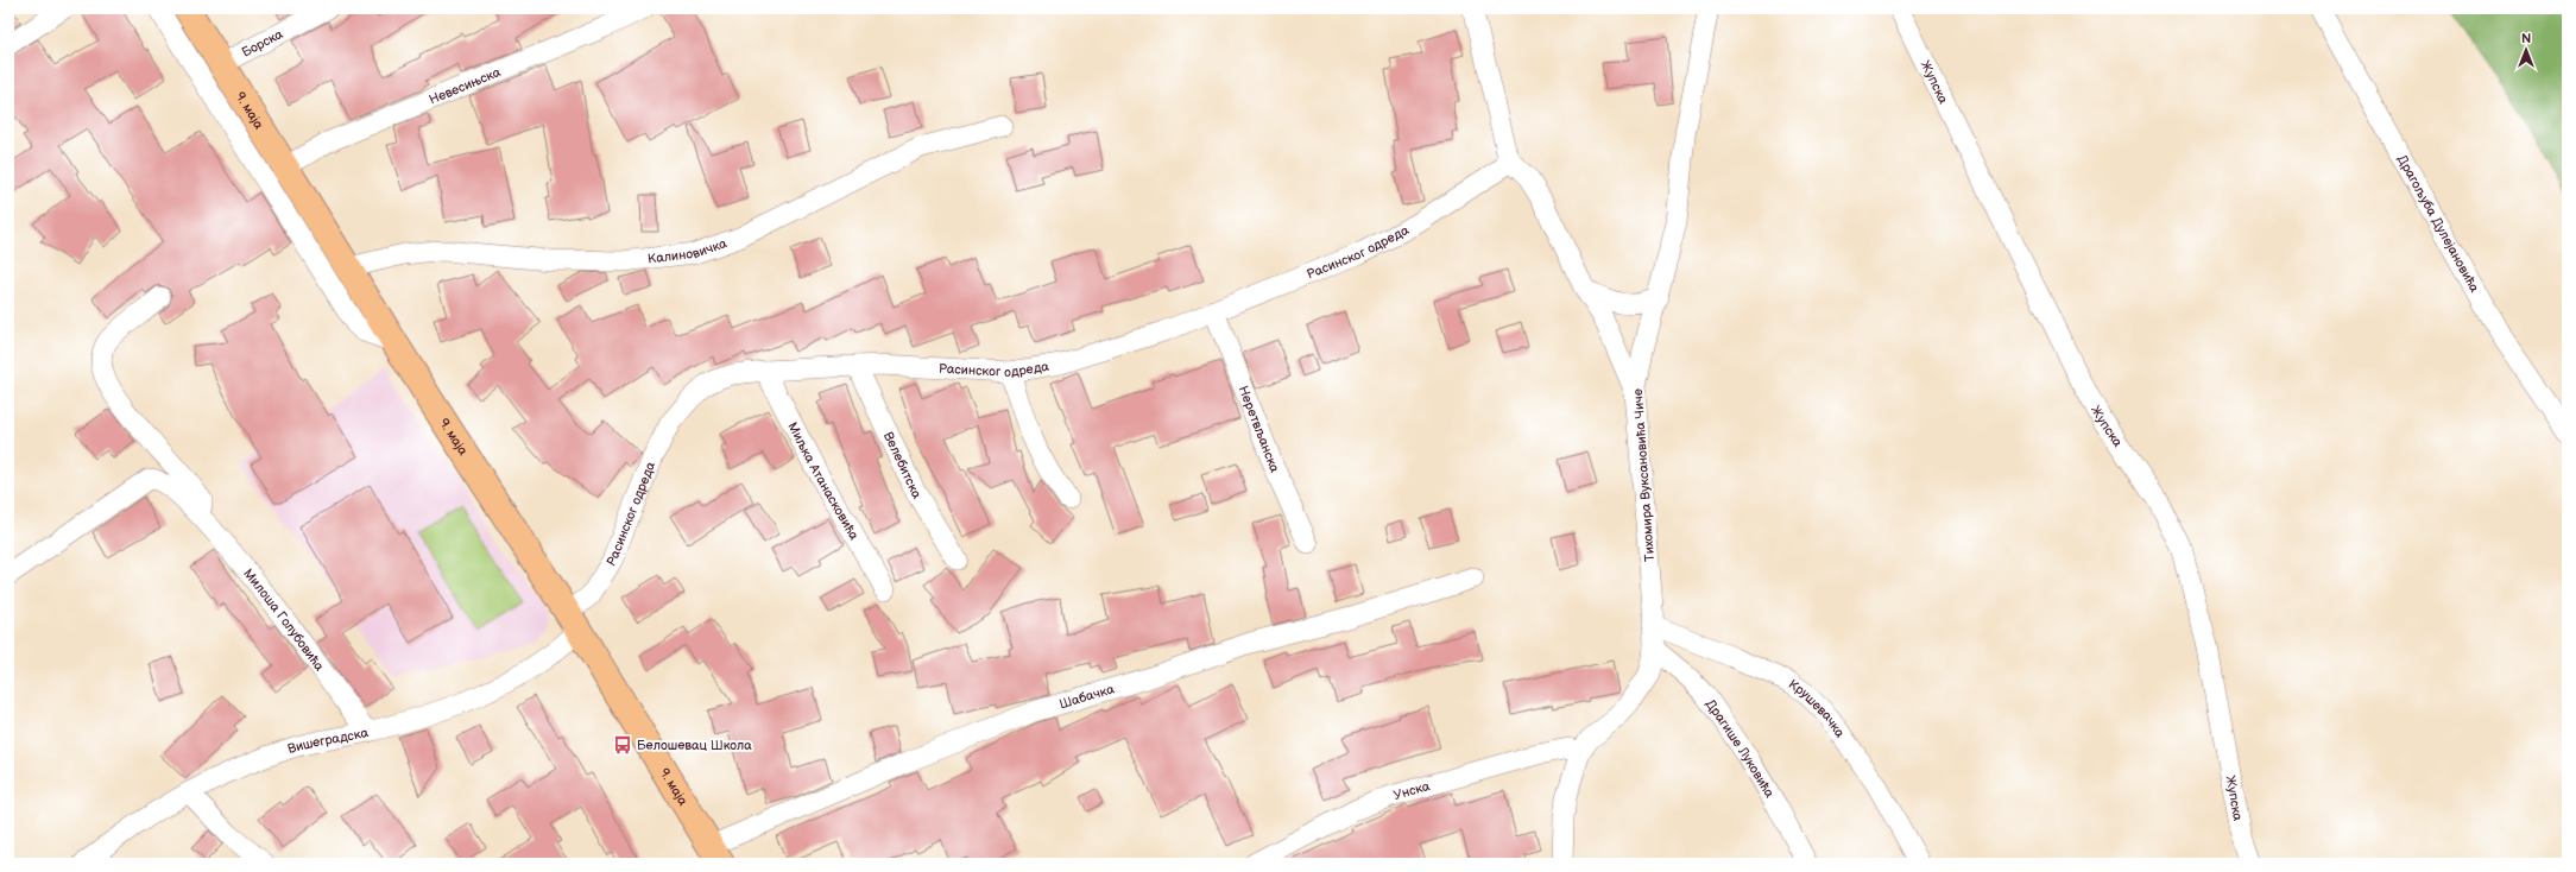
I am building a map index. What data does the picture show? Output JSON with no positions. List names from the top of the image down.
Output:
{
  "streets": {
    "main road": ["9. маја"],
    "street": [
      "Борска",
      "Жупска",
      "Невесињска",
      "Драгољуба Дулејановића",
      "Калиновичка",
      "Расинског одреда",
      "Неретвљанска",
      "Велебитска",
      "Тихомира Вуксановића Чиче",
      "Миљка Атанасковића",
      "Милоша Голубовића",
      "Шабачка",
      "Крушевачка",
      "Вишеградска",
      "Драгише Луковића",
      "Унска"
    ]
  },
  "crossings": [
    ["Борска", "9. маја"],
    ["Невесињска", "9. маја"],
    ["9. маја", "Калиновичка"],
    ["9. маја", "Расинског одреда"],
    ["9. маја", "Шабачка"],
    ["9. маја", "Вишеградска"],
    ["Расинског одреда", "Неретвљанска"],
    ["Расинског одреда", "Велебитска"],
    ["Расинског одреда", "Миљка Атанасковића"],
    ["Расинског одреда", "Вишеградска"],
    ["Тихомира Вуксановића Чиче", "Крушевачка"],
    ["Тихомира Вуксановића Чиче", "Драгише Луковића"],
    ["Тихомира Вуксановића Чиче", "Унска"],
    ["Милоша Голубовића", "Вишеградска"]
  ],
  "places": {
    "bus stop": ["Белошевац Школа"]
  },
  "north": "top"
}
